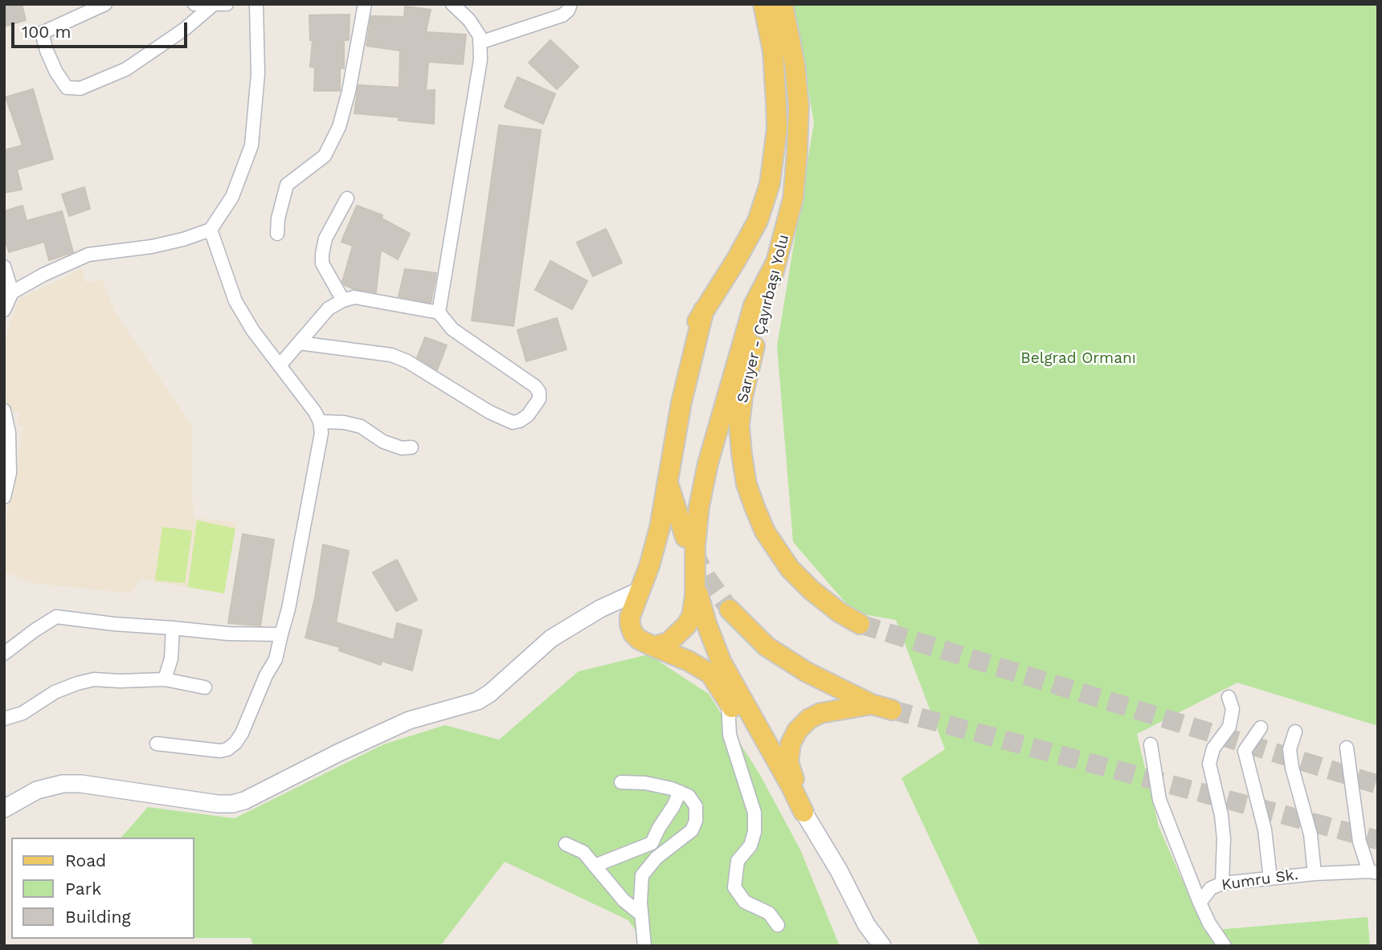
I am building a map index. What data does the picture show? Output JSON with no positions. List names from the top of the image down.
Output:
{
  "streets": {
    "main road": ["Sarıyer - Çayırbaşı Yolu"],
    "street": ["Kumru Sk."]
  },
  "parks": ["Belgrad Ormanı"],
  "legend": ["Road", "Park", "Building"],
  "scale_bar": "100 m"
}
